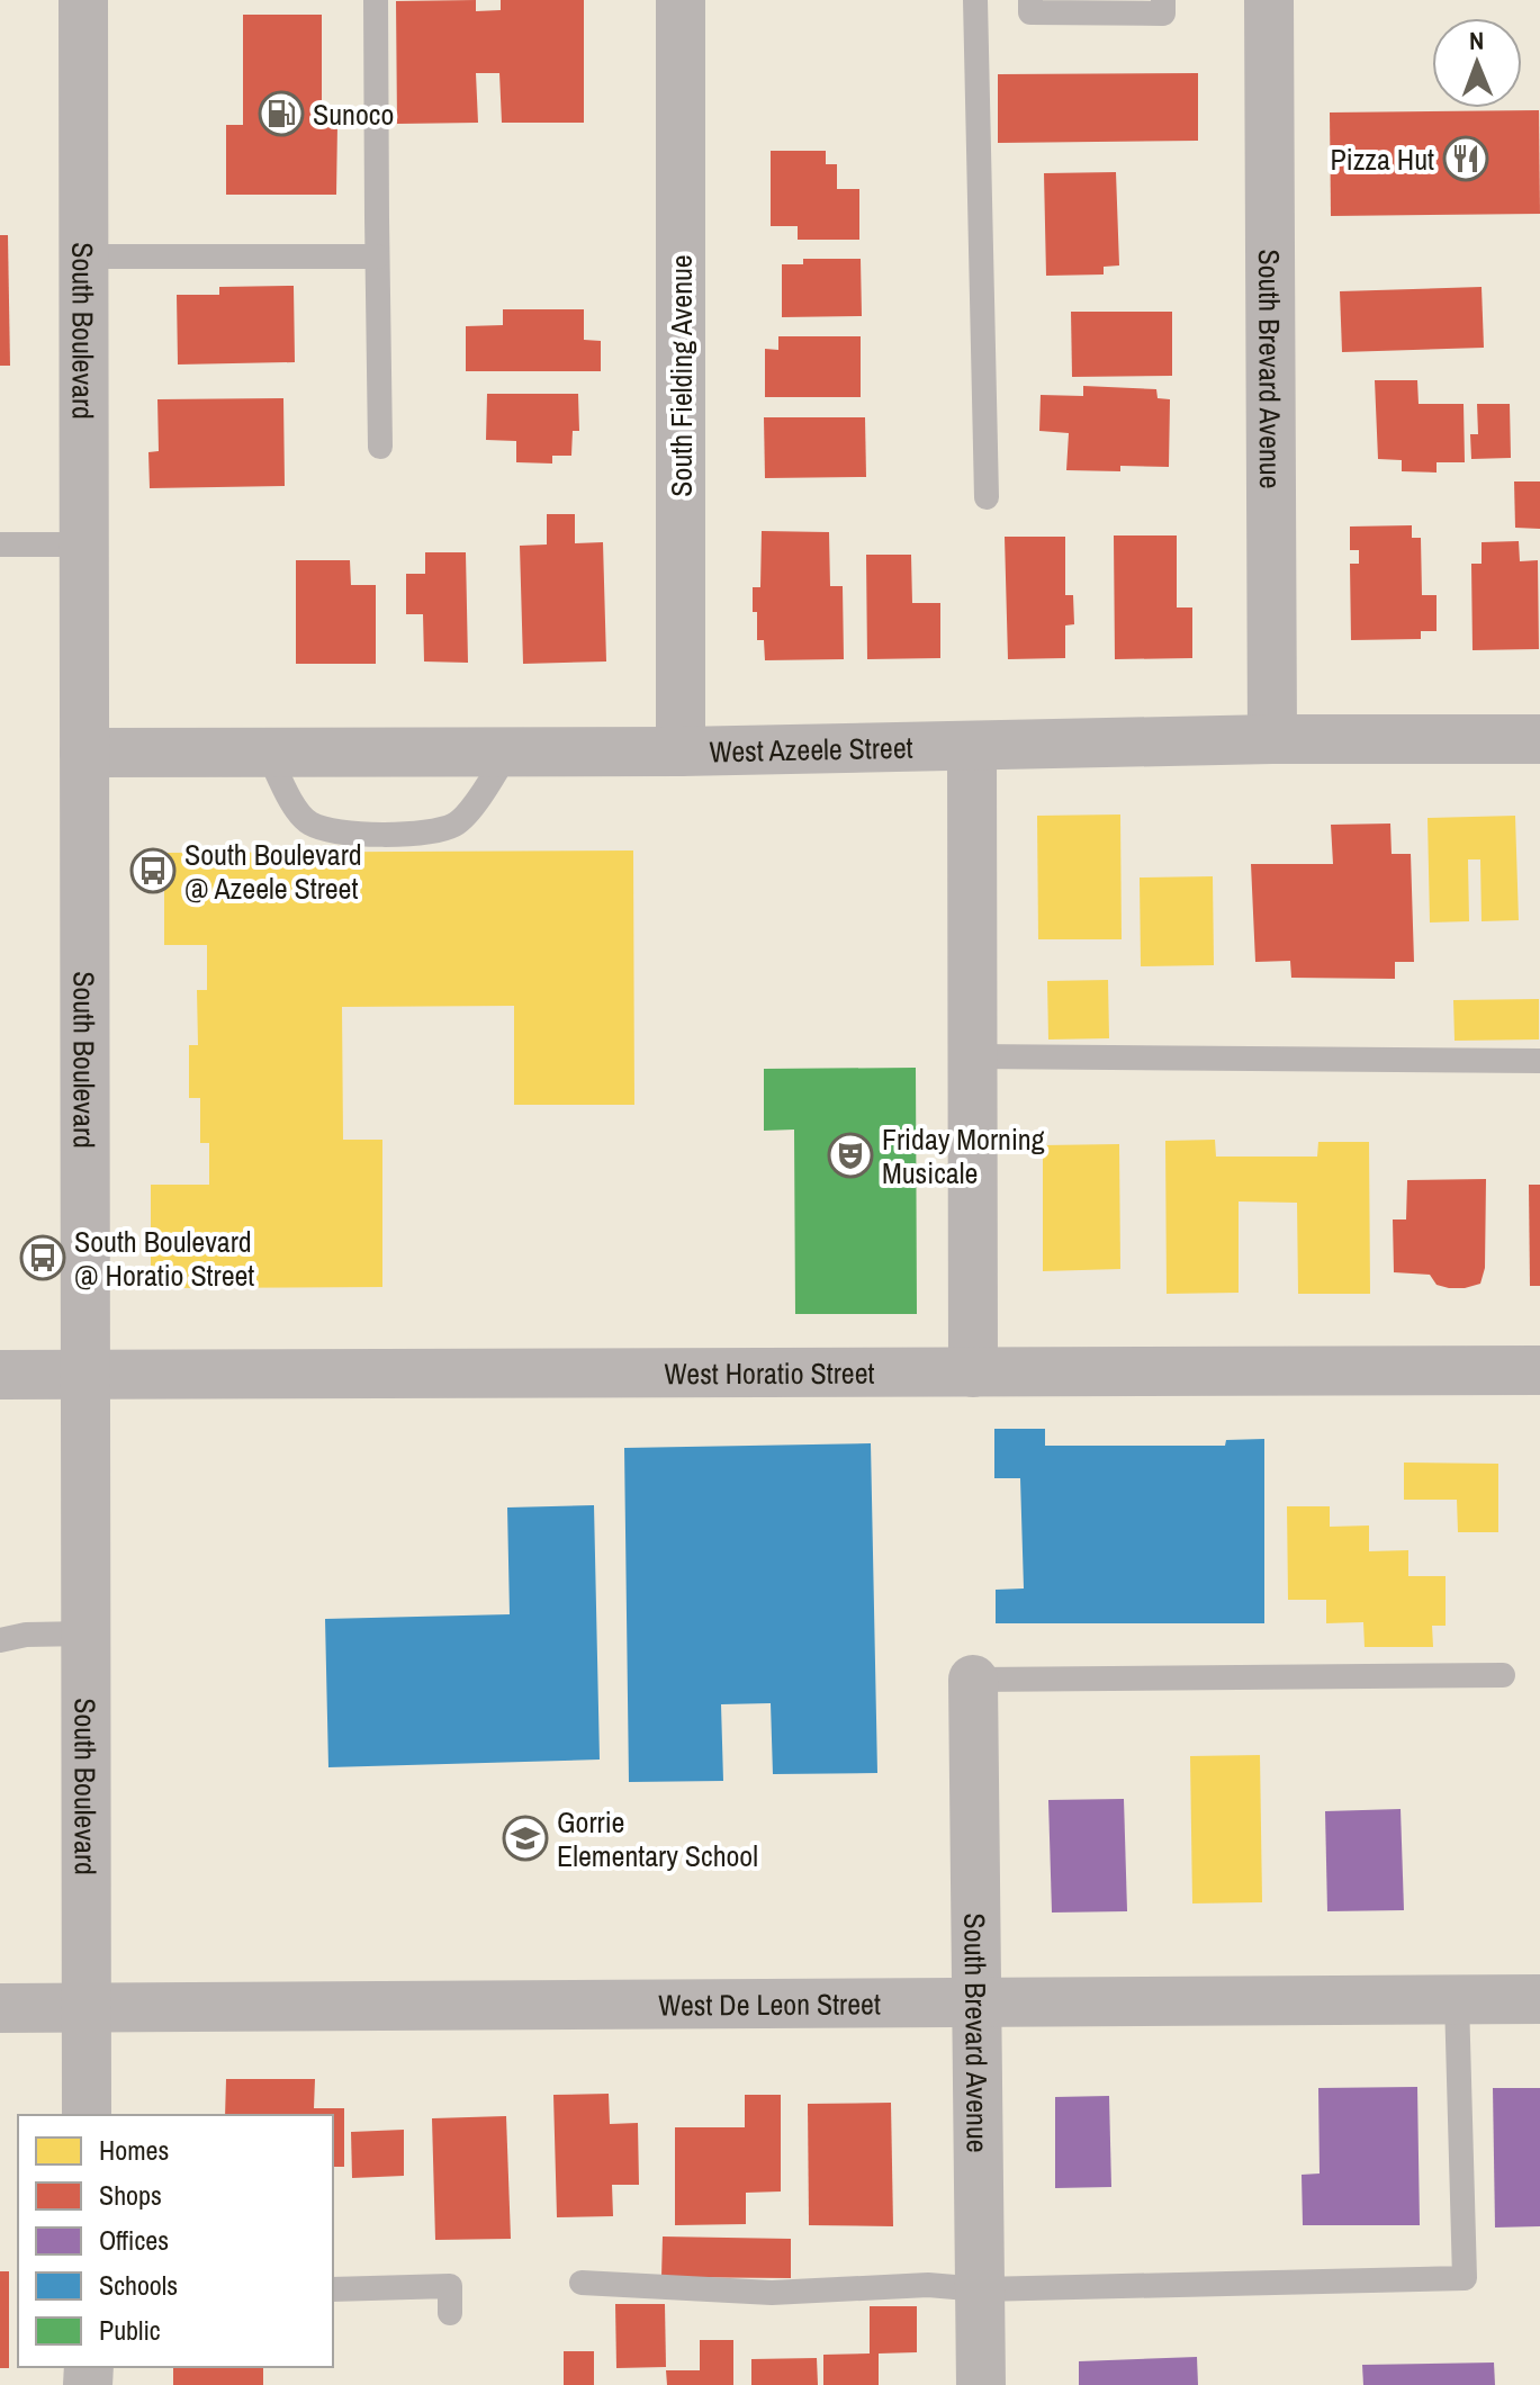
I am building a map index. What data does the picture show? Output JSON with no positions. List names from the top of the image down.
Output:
{
  "streets": {
    "street": [
      "South Boulevard",
      "South Brevard Avenue",
      "South Fielding Avenue",
      "West Azeele Street",
      "West Horatio Street",
      "West De Leon Street"
    ]
  },
  "crossings": [
    ["South Boulevard", "West Azeele Street"],
    ["South Boulevard", "West Horatio Street"],
    ["South Boulevard", "West De Leon Street"],
    ["South Brevard Avenue", "West Azeele Street"],
    ["South Brevard Avenue", "West De Leon Street"],
    ["South Fielding Avenue", "West Azeele Street"]
  ],
  "places": {
    "fuel station": ["Sunoco"],
    "restaurant": ["Pizza Hut"],
    "bus stop": ["South Boulevard @ Azeele Street", "South Boulevard @ Horatio Street"],
    "theatre": ["Friday Morning Musicale"],
    "school or university": ["Gorrie Elementary School"]
  },
  "legend": [
    "Homes",
    "Shops",
    "Offices",
    "Schools",
    "Public"
  ],
  "north": "top"
}
